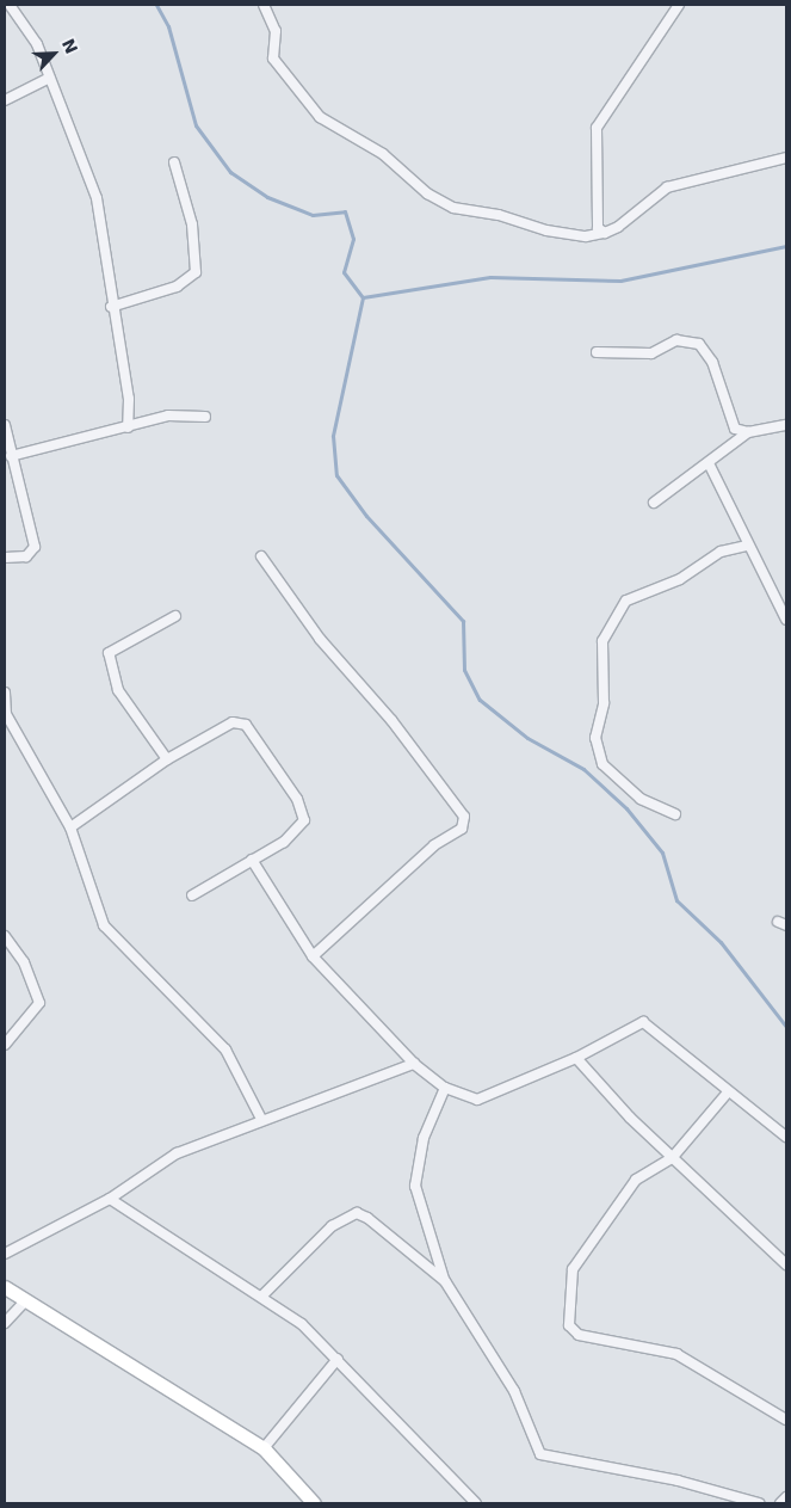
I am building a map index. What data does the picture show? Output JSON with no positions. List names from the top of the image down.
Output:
{
  "north": "top right"
}
